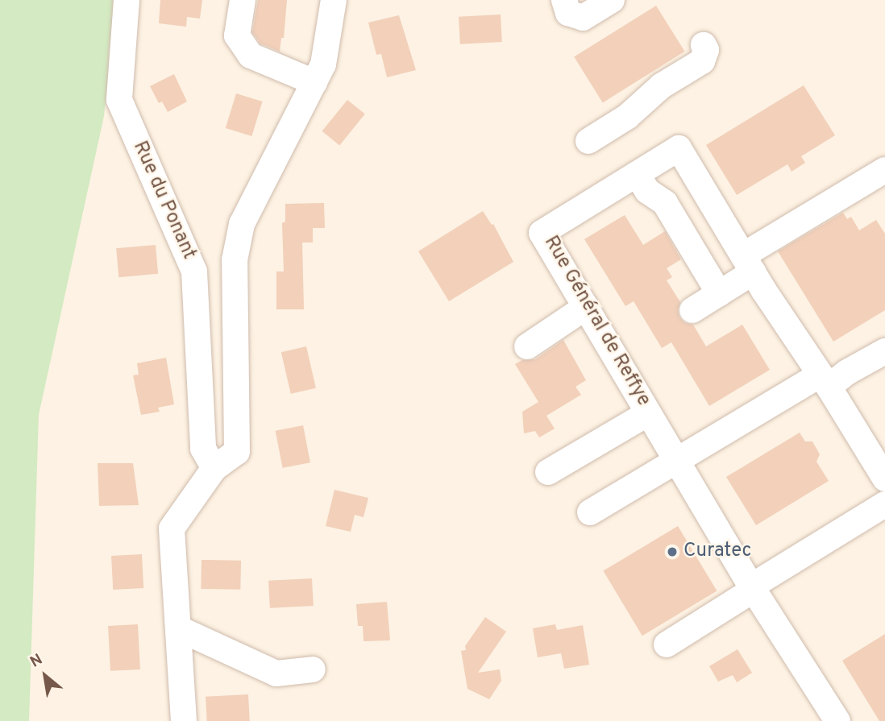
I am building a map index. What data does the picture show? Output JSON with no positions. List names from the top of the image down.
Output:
{
  "streets": {
    "street": ["Rue du Ponant", "Rue Général de Reffye"]
  },
  "places": ["Curatec"],
  "north": "top left"
}
